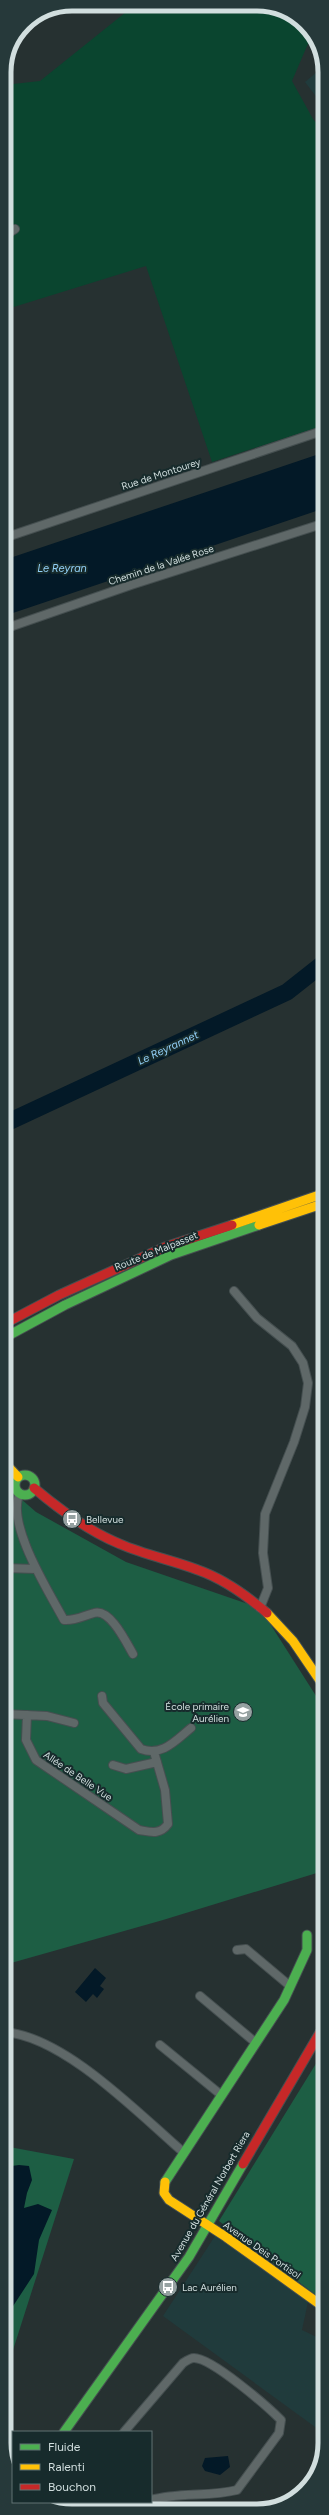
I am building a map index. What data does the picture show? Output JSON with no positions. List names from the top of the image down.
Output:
{
  "streets": {
    "main road": ["Route de Malpasset", "Avenue du Général Norbert Riera", "Avenue Deis Portisol"],
    "street": ["Rue de Montourey", "Chemin de la Valée Rose", "Allée de Belle Vue"]
  },
  "crossings": [
    ["Avenue du Général Norbert Riera", "Avenue Deis Portisol"]
  ],
  "water": ["Le Reyran", "Le Reyrannet"],
  "places": {
    "bus stop": ["Bellevue", "Lac Aurélien"],
    "school or university": ["École primaire Aurélien"]
  },
  "legend": ["Fluide", "Ralenti", "Bouchon"]
}
